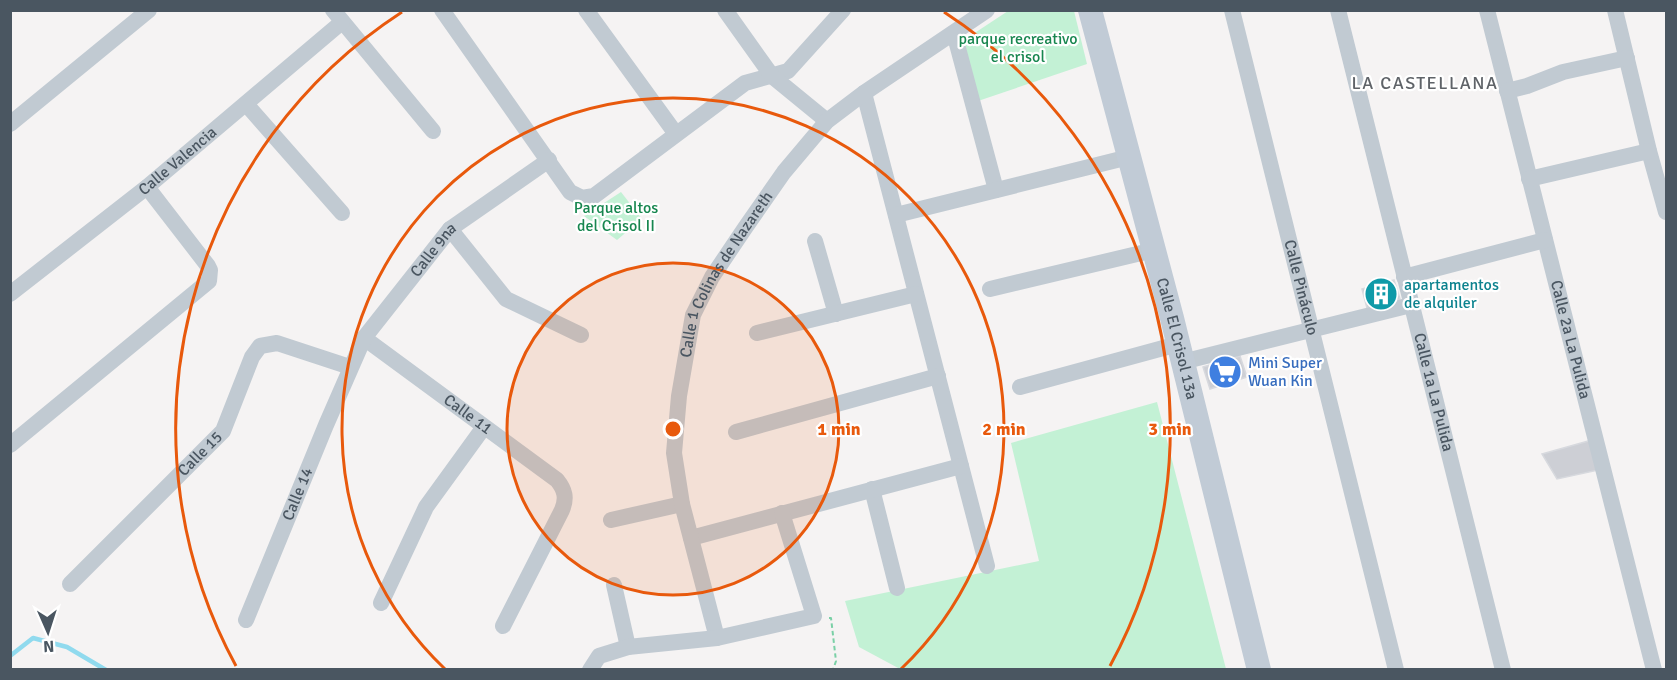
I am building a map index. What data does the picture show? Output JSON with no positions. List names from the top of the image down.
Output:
{
  "streets": {
    "street": [
      "Calle Valencia",
      "Calle 9na",
      "Calle 1 Colinas de Nazareth",
      "Calle Pináculo",
      "Calle El Crisol 13a",
      "Calle 2a La Pulida",
      "Calle 1a La Pulida",
      "Calle 11",
      "Calle 15",
      "Calle 14"
    ]
  },
  "crossings": [
    ["Calle 9na", "Calle 11"],
    ["Calle 9na", "Calle 15"],
    ["Calle 9na", "Calle 14"],
    ["Calle 15", "Calle 14"]
  ],
  "districts": ["LA CASTELLANA"],
  "parks": ["parque recreativo el crisol", "Parque altos del Crisol II"],
  "places": {
    "building": ["apartamentos de alquiler"],
    "supermarket": ["Mini Super Wuan Kin"]
  },
  "north": "bottom",
  "rings": ["1 min", "2 min", "3 min"]
}
